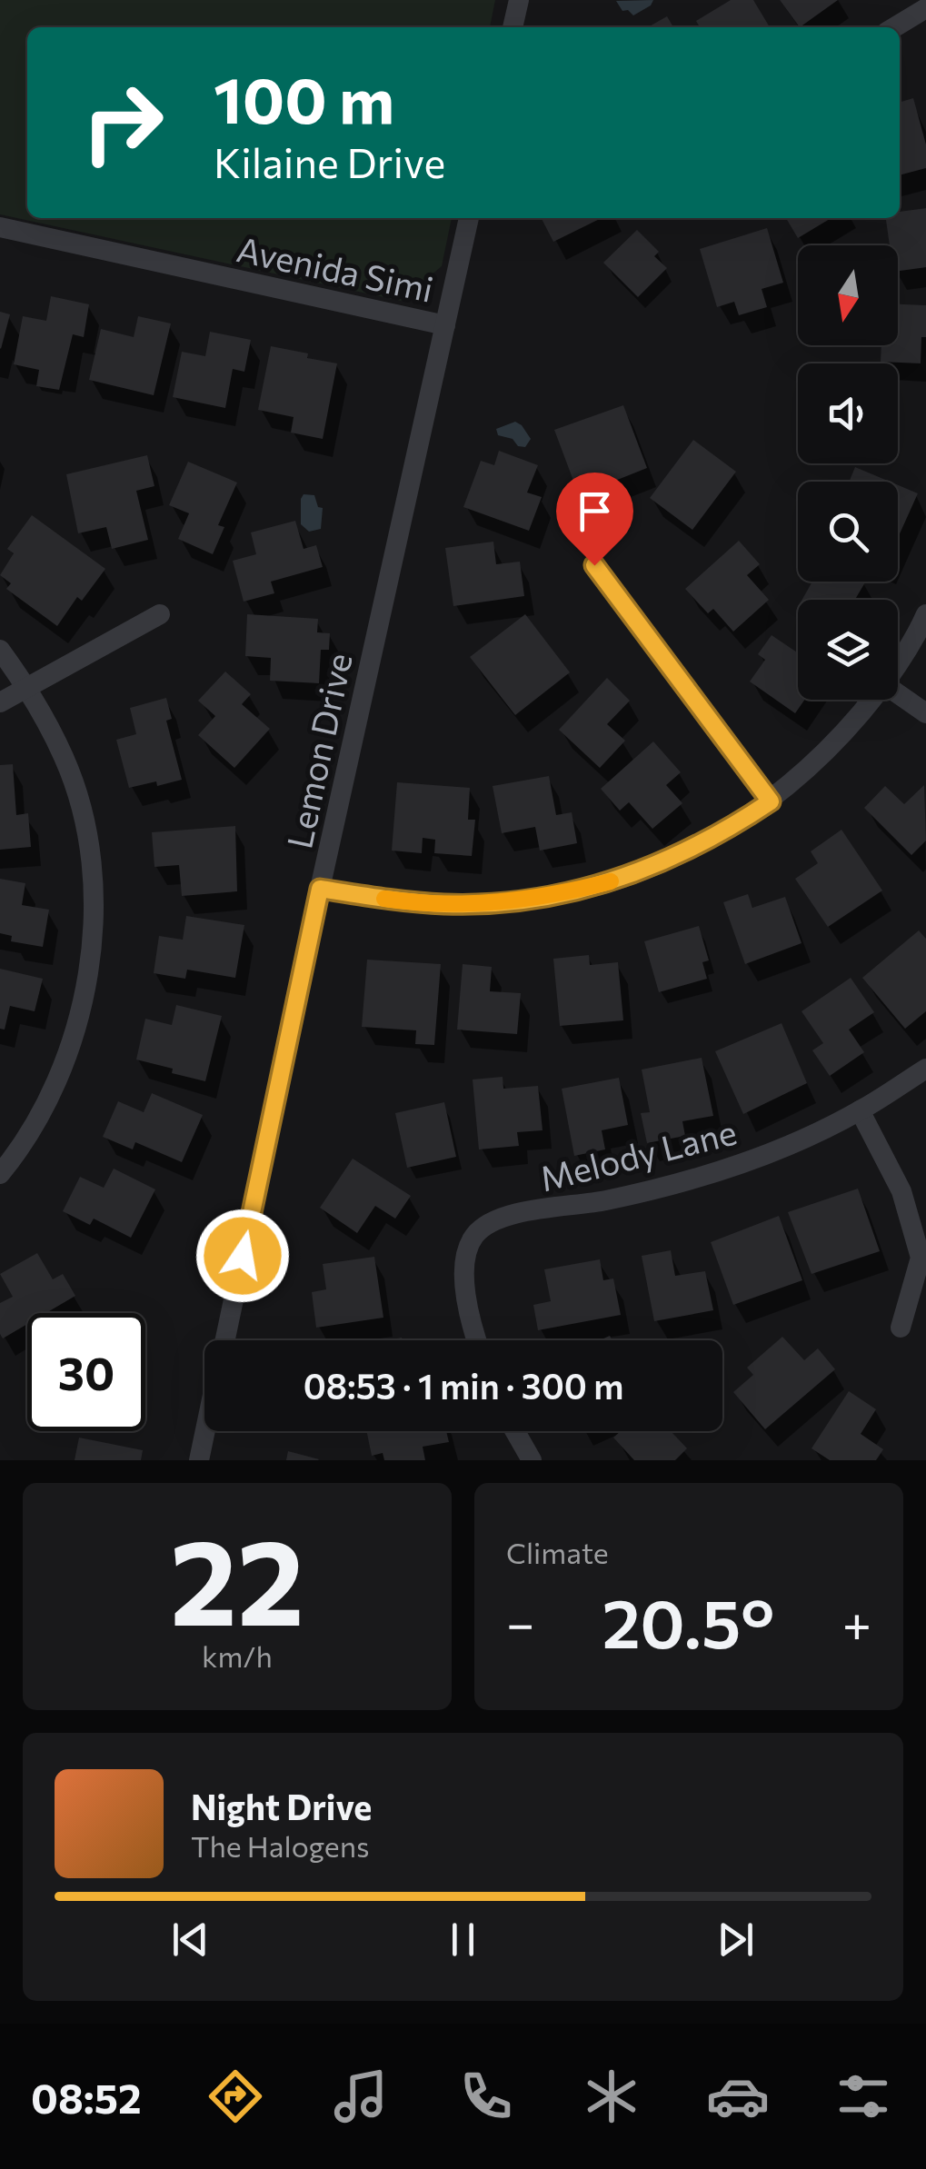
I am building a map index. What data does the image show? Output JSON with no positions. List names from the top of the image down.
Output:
{
  "streets": {
    "street": ["Avenida Simi", "Lemon Drive", "Melody Lane"]
  },
  "crossings": [
    ["Avenida Simi", "Lemon Drive"]
  ],
  "north": "bottom",
  "page": {
    "turn": ["100 m", "Kilaine Drive"],
    "limit": "30",
    "trip": "08:53 · 1 min · 300 m",
    "tile": [
      ["22", "km/h"],
      "Climate"
    ],
    "heat": ["−", "20.5°", "+"],
    "song": ["Night Drive", "The Halogens"],
    "tabs": "08:52"
  }
}
